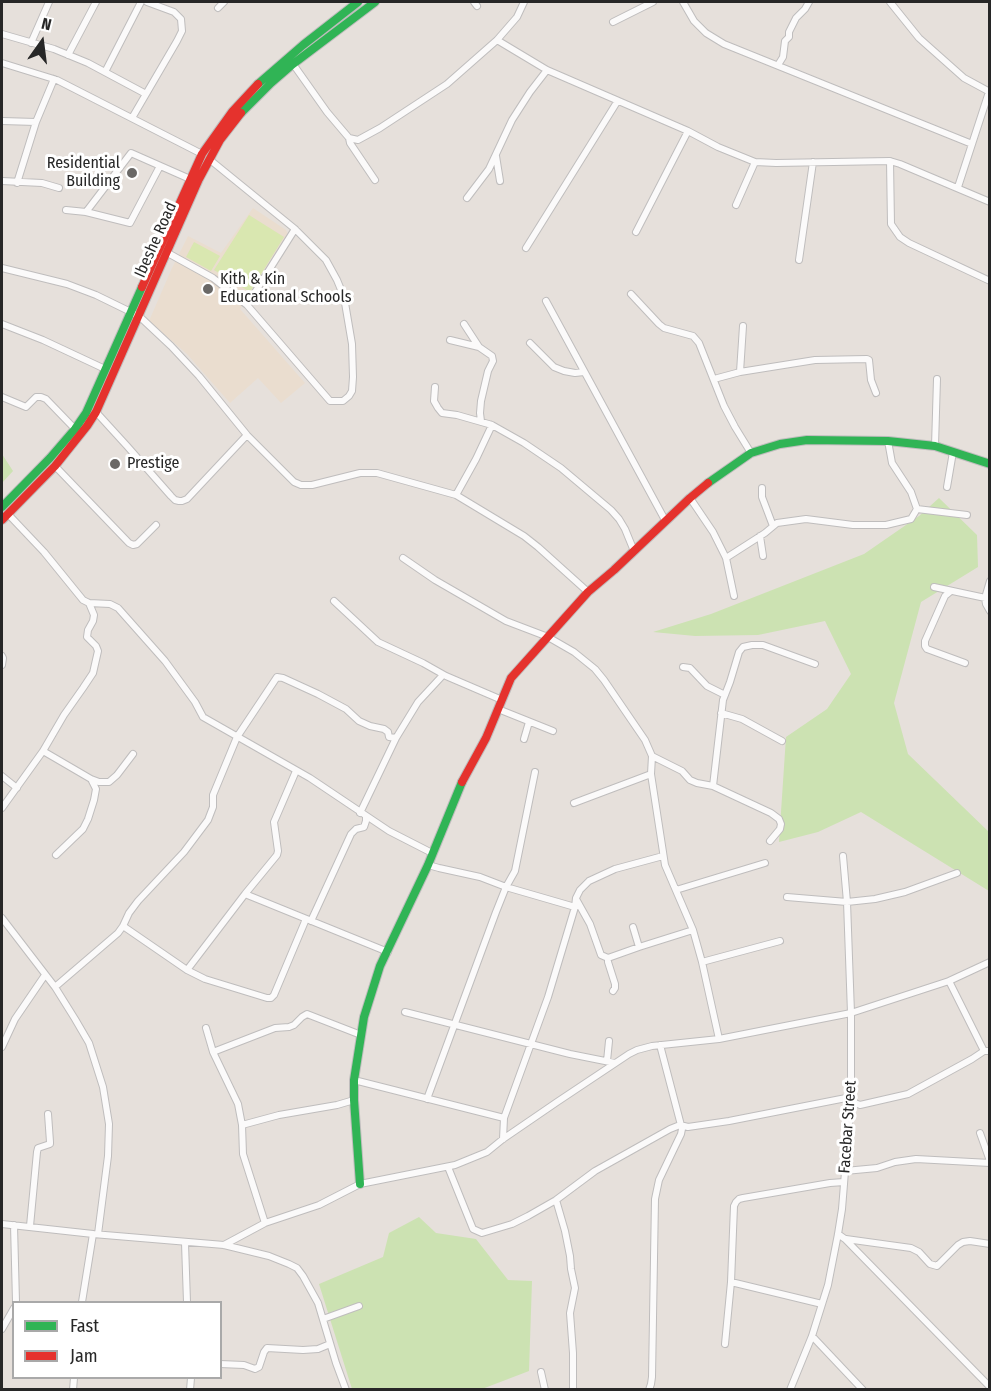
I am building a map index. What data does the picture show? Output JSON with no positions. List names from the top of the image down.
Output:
{
  "streets": {
    "main road": ["Ibeshe Road"],
    "street": ["Facebar Street"]
  },
  "places": ["Residential Building", "Kith & Kin Educational Schools", "Prestige"],
  "legend": ["Fast", "Jam"],
  "north": "top"
}
